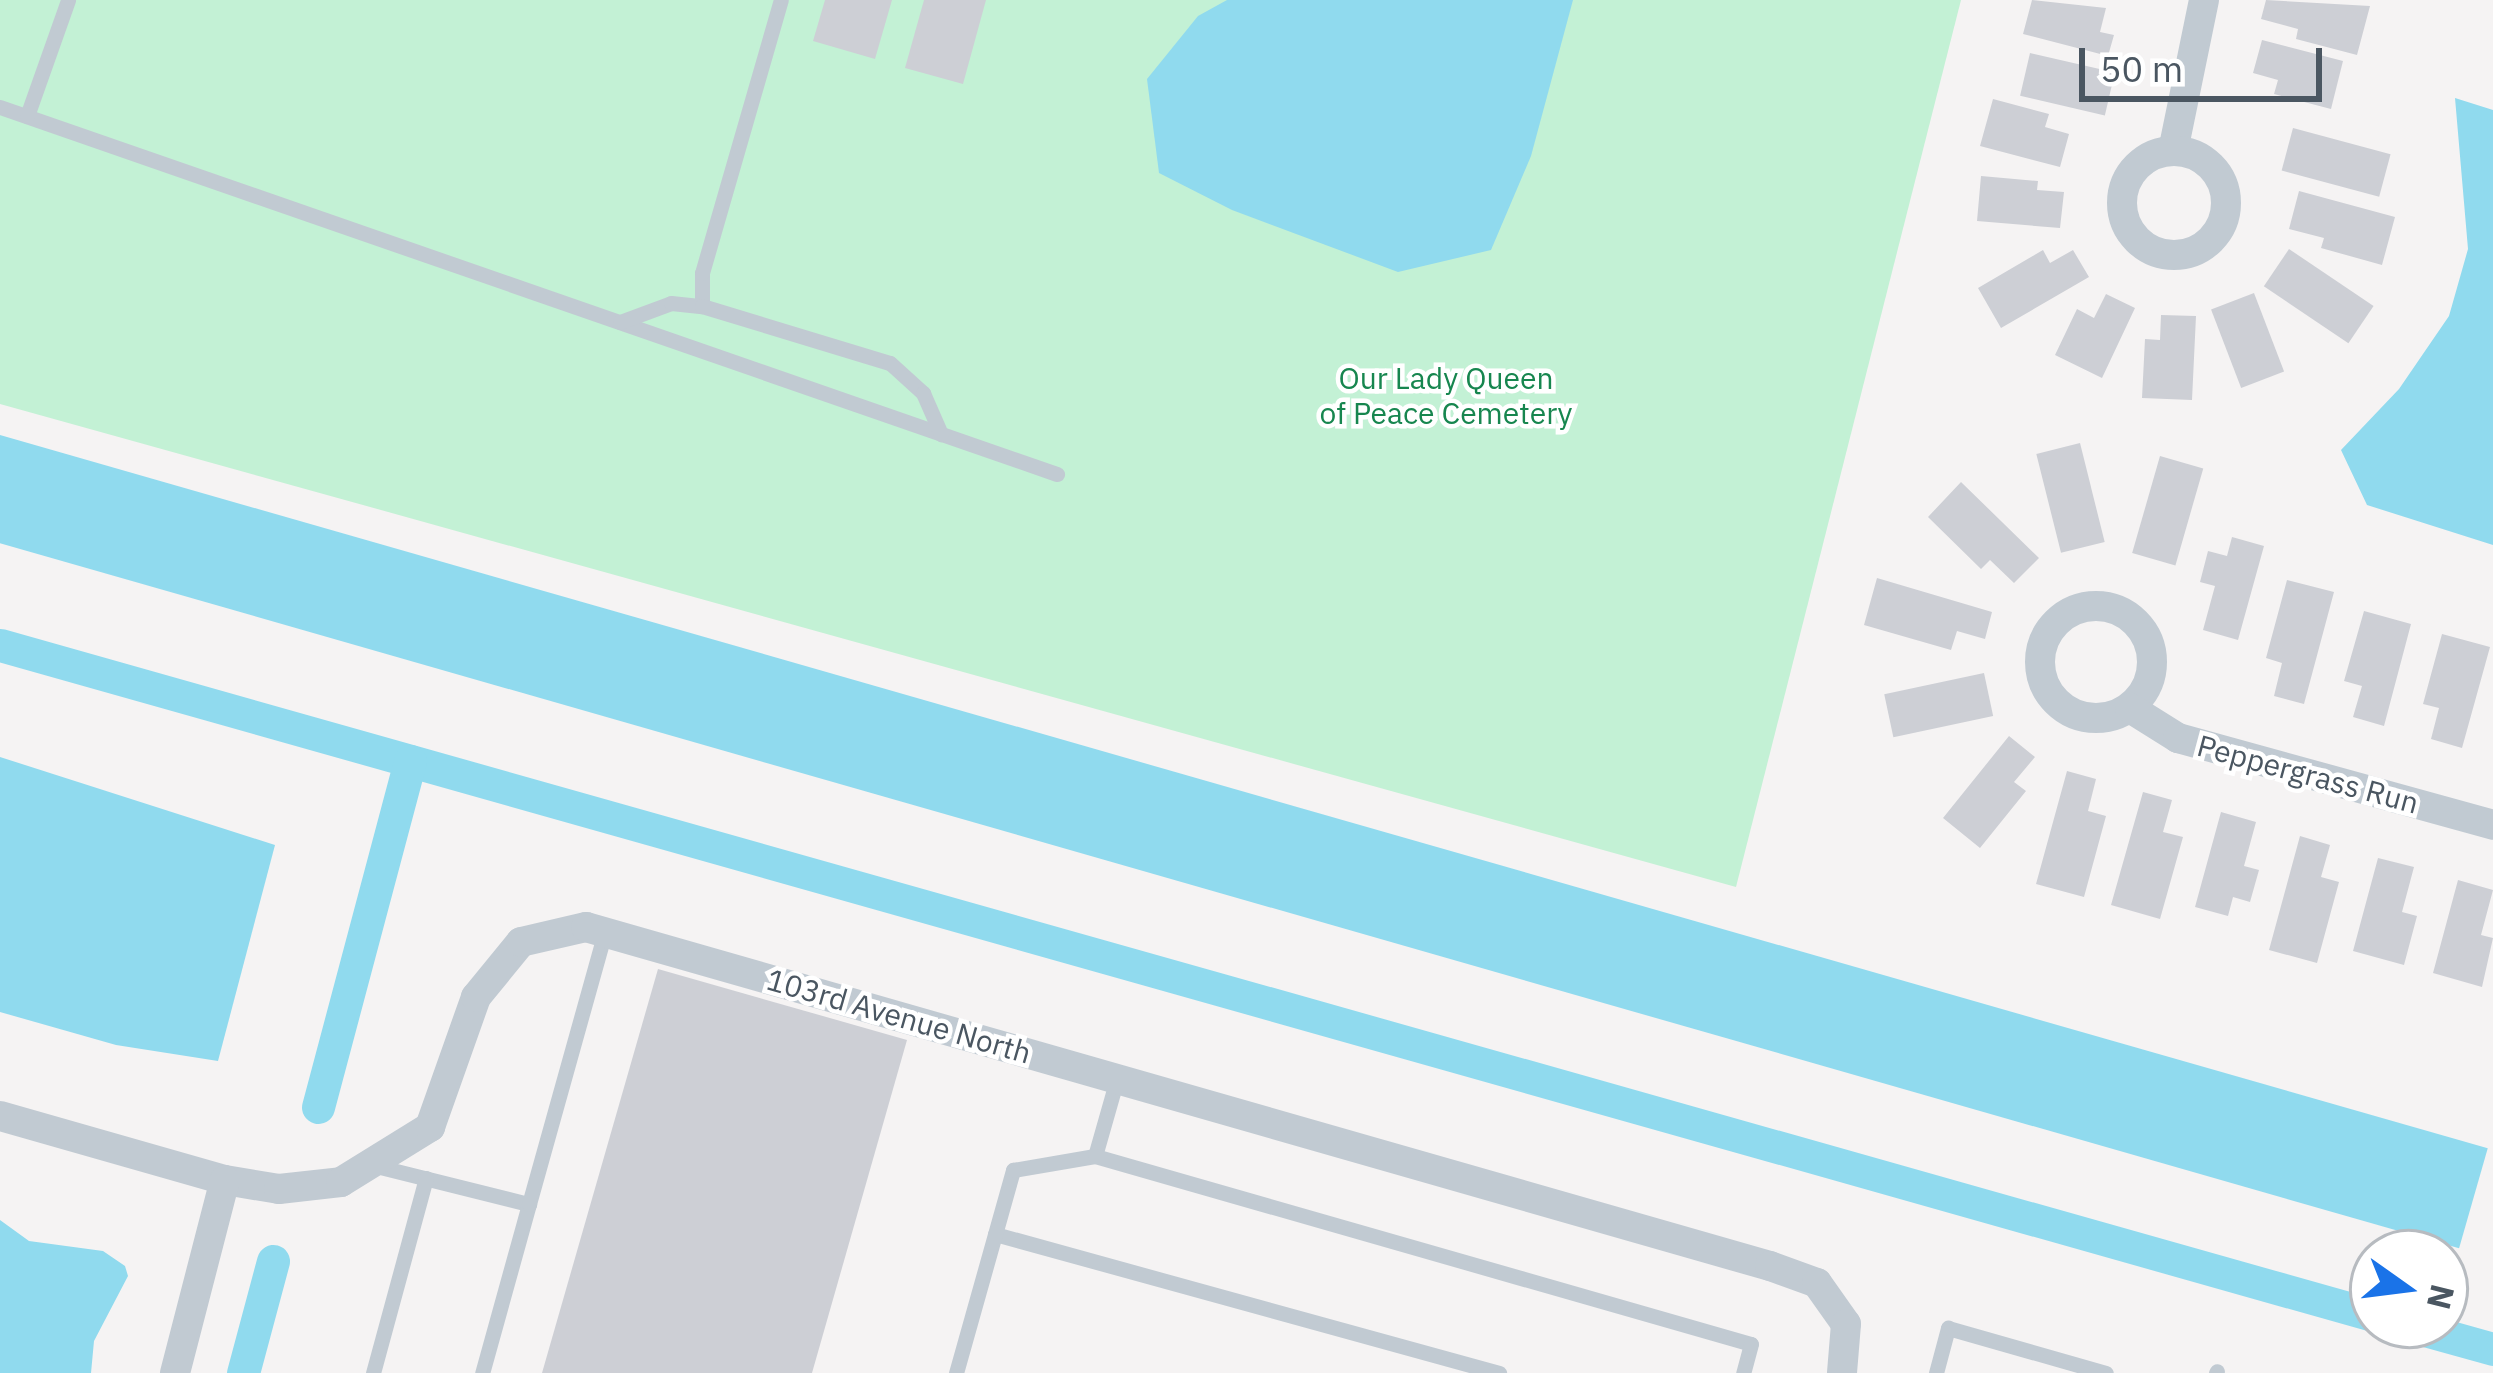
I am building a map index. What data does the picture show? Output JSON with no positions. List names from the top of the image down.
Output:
{
  "streets": {
    "street": ["Peppergrass Run", "103rd Avenue North"]
  },
  "parks": ["Our Lady Queen of Peace Cemetery"],
  "scale_bar": "50 m",
  "north": "right"
}
